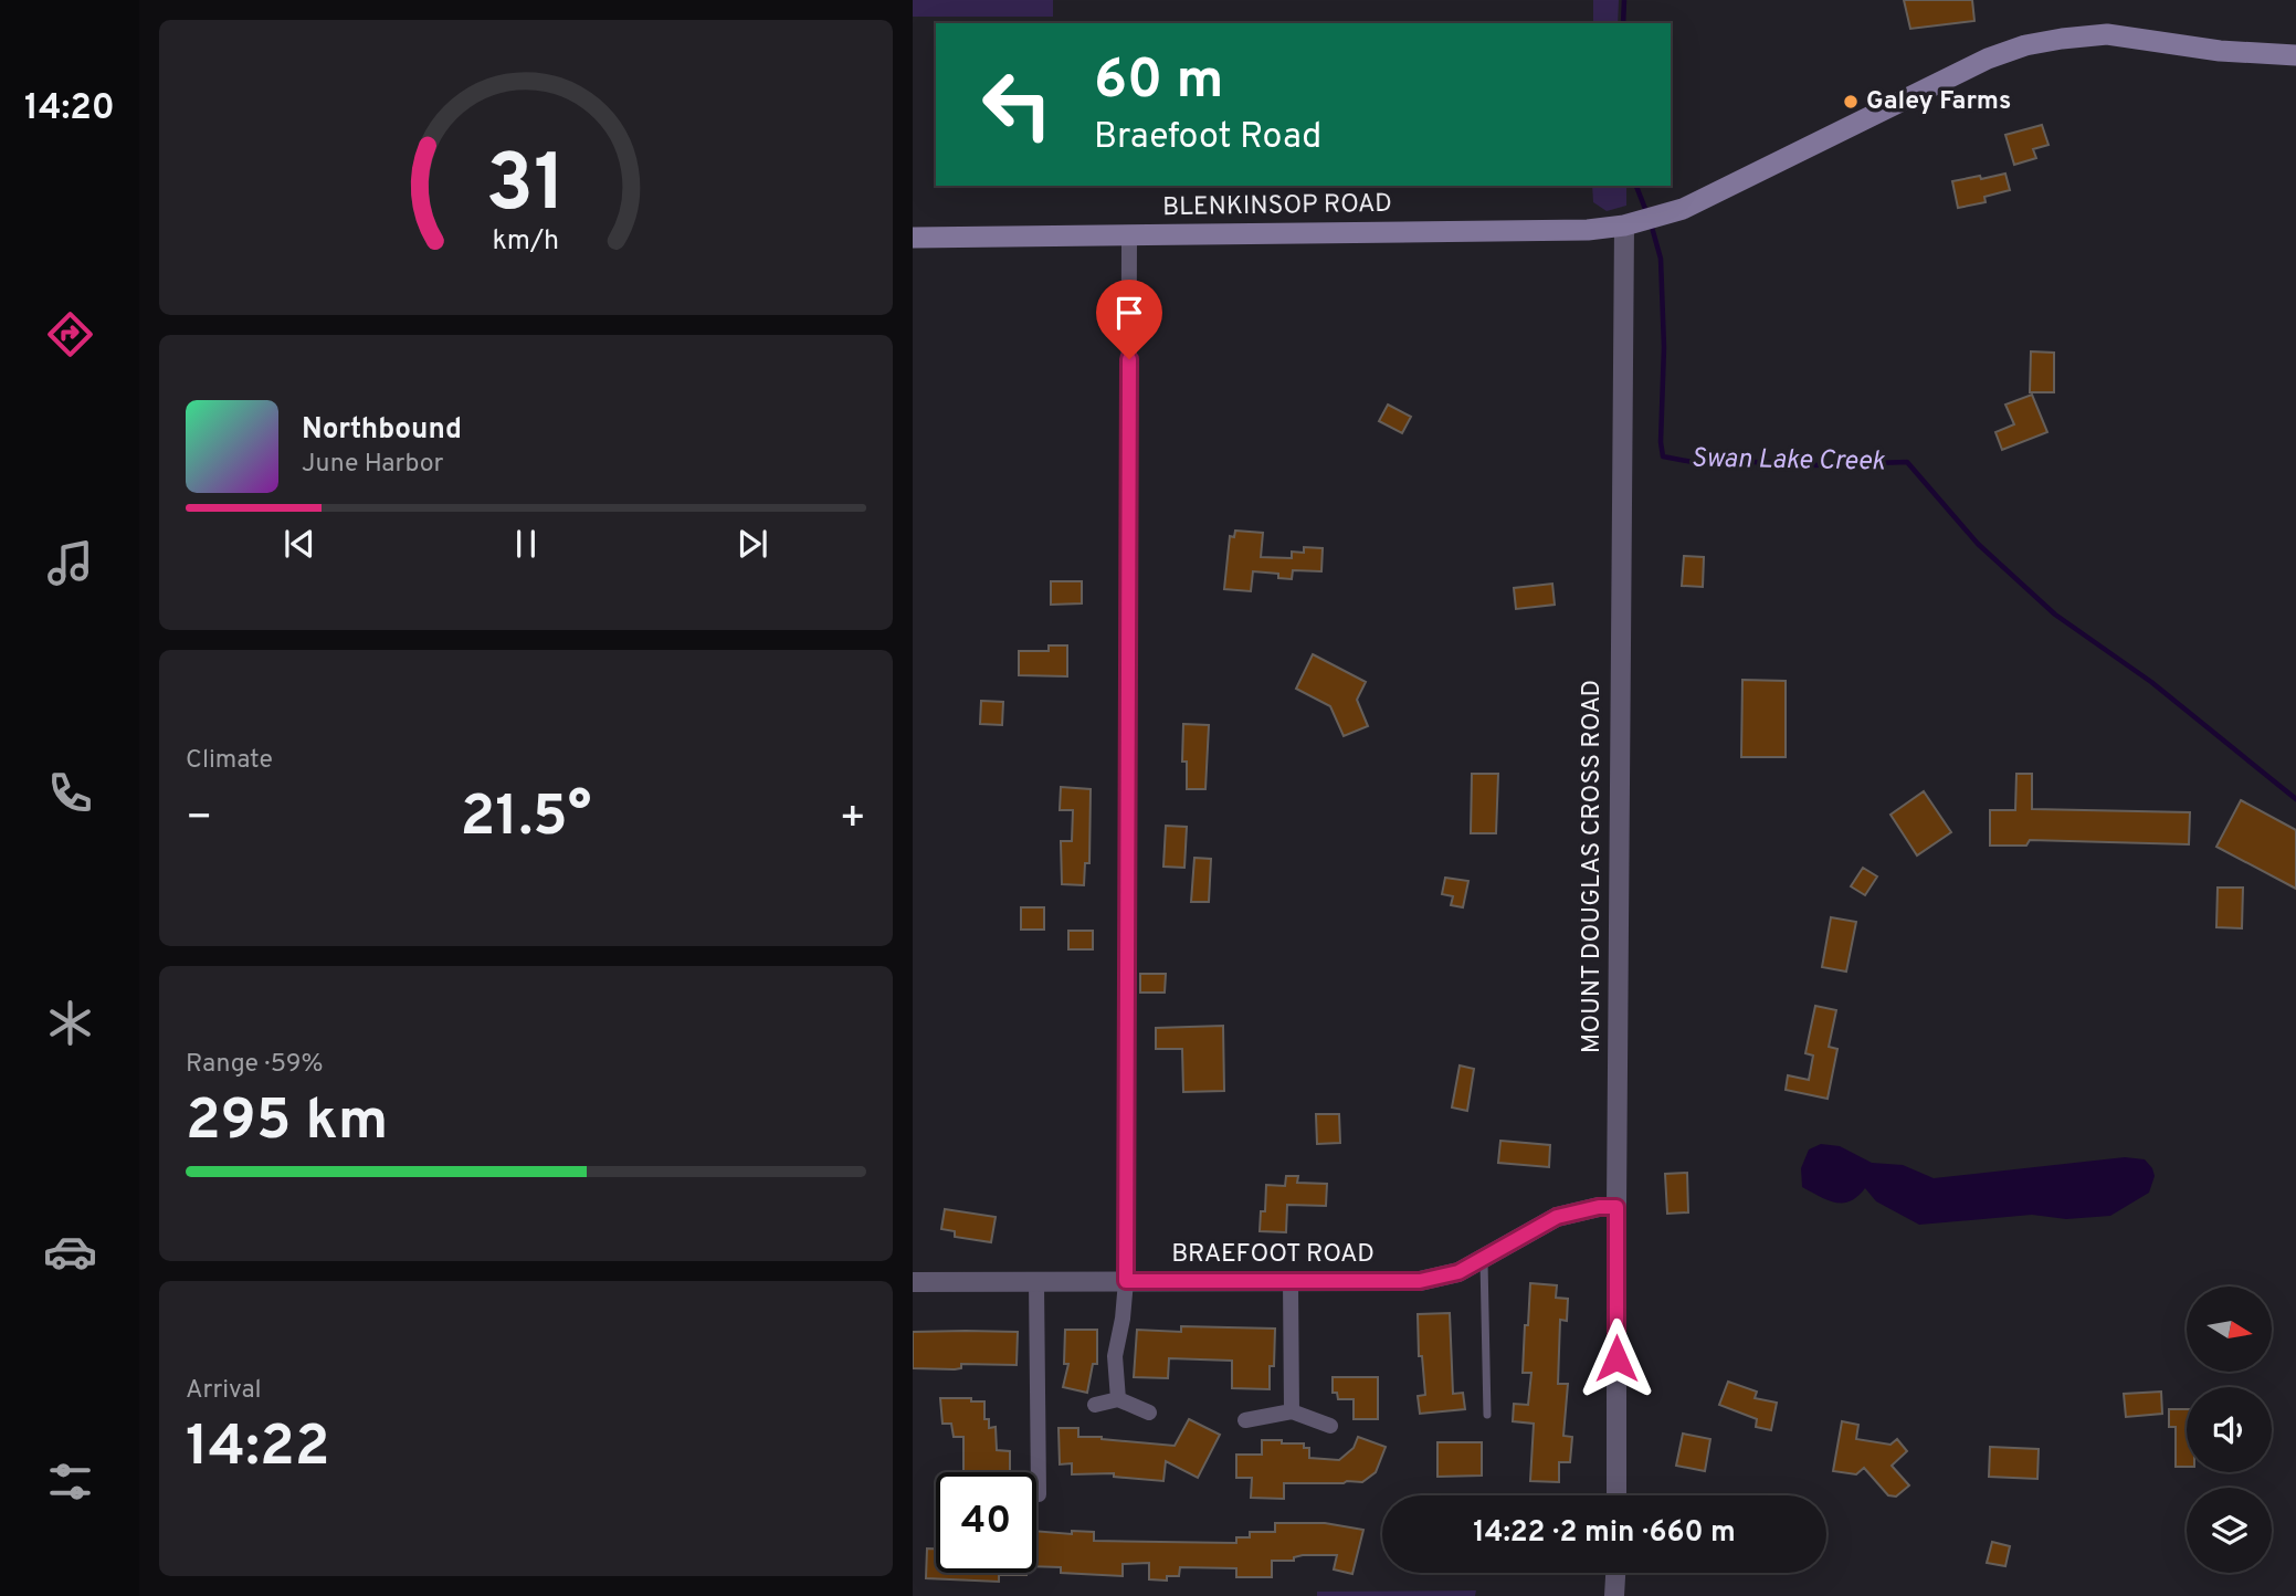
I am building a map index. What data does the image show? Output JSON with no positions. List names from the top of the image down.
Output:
{
  "streets": {
    "main road": ["BLENKINSOP ROAD"],
    "street": ["MOUNT DOUGLAS CROSS ROAD", "BRAEFOOT ROAD"]
  },
  "crossings": [
    ["BLENKINSOP ROAD", "MOUNT DOUGLAS CROSS ROAD"],
    ["MOUNT DOUGLAS CROSS ROAD", "BRAEFOOT ROAD"]
  ],
  "water": ["Swan Lake Creek"],
  "places": ["Galey Farms"],
  "north": "right",
  "page": {
    "tabs": "14:20",
    "turn": ["60 m", "Braefoot Road"],
    "song": ["Northbound", "June Harbor"],
    "tile": [
      "Climate",
      ["Range · 59%", "295 km"],
      ["Arrival", "14:22"]
    ],
    "heat": ["−", "21.5°", "+"],
    "limit": "40",
    "trip": "14:22 · 2 min · 660 m",
    "gauge": ["31", "km/h"]
  }
}
